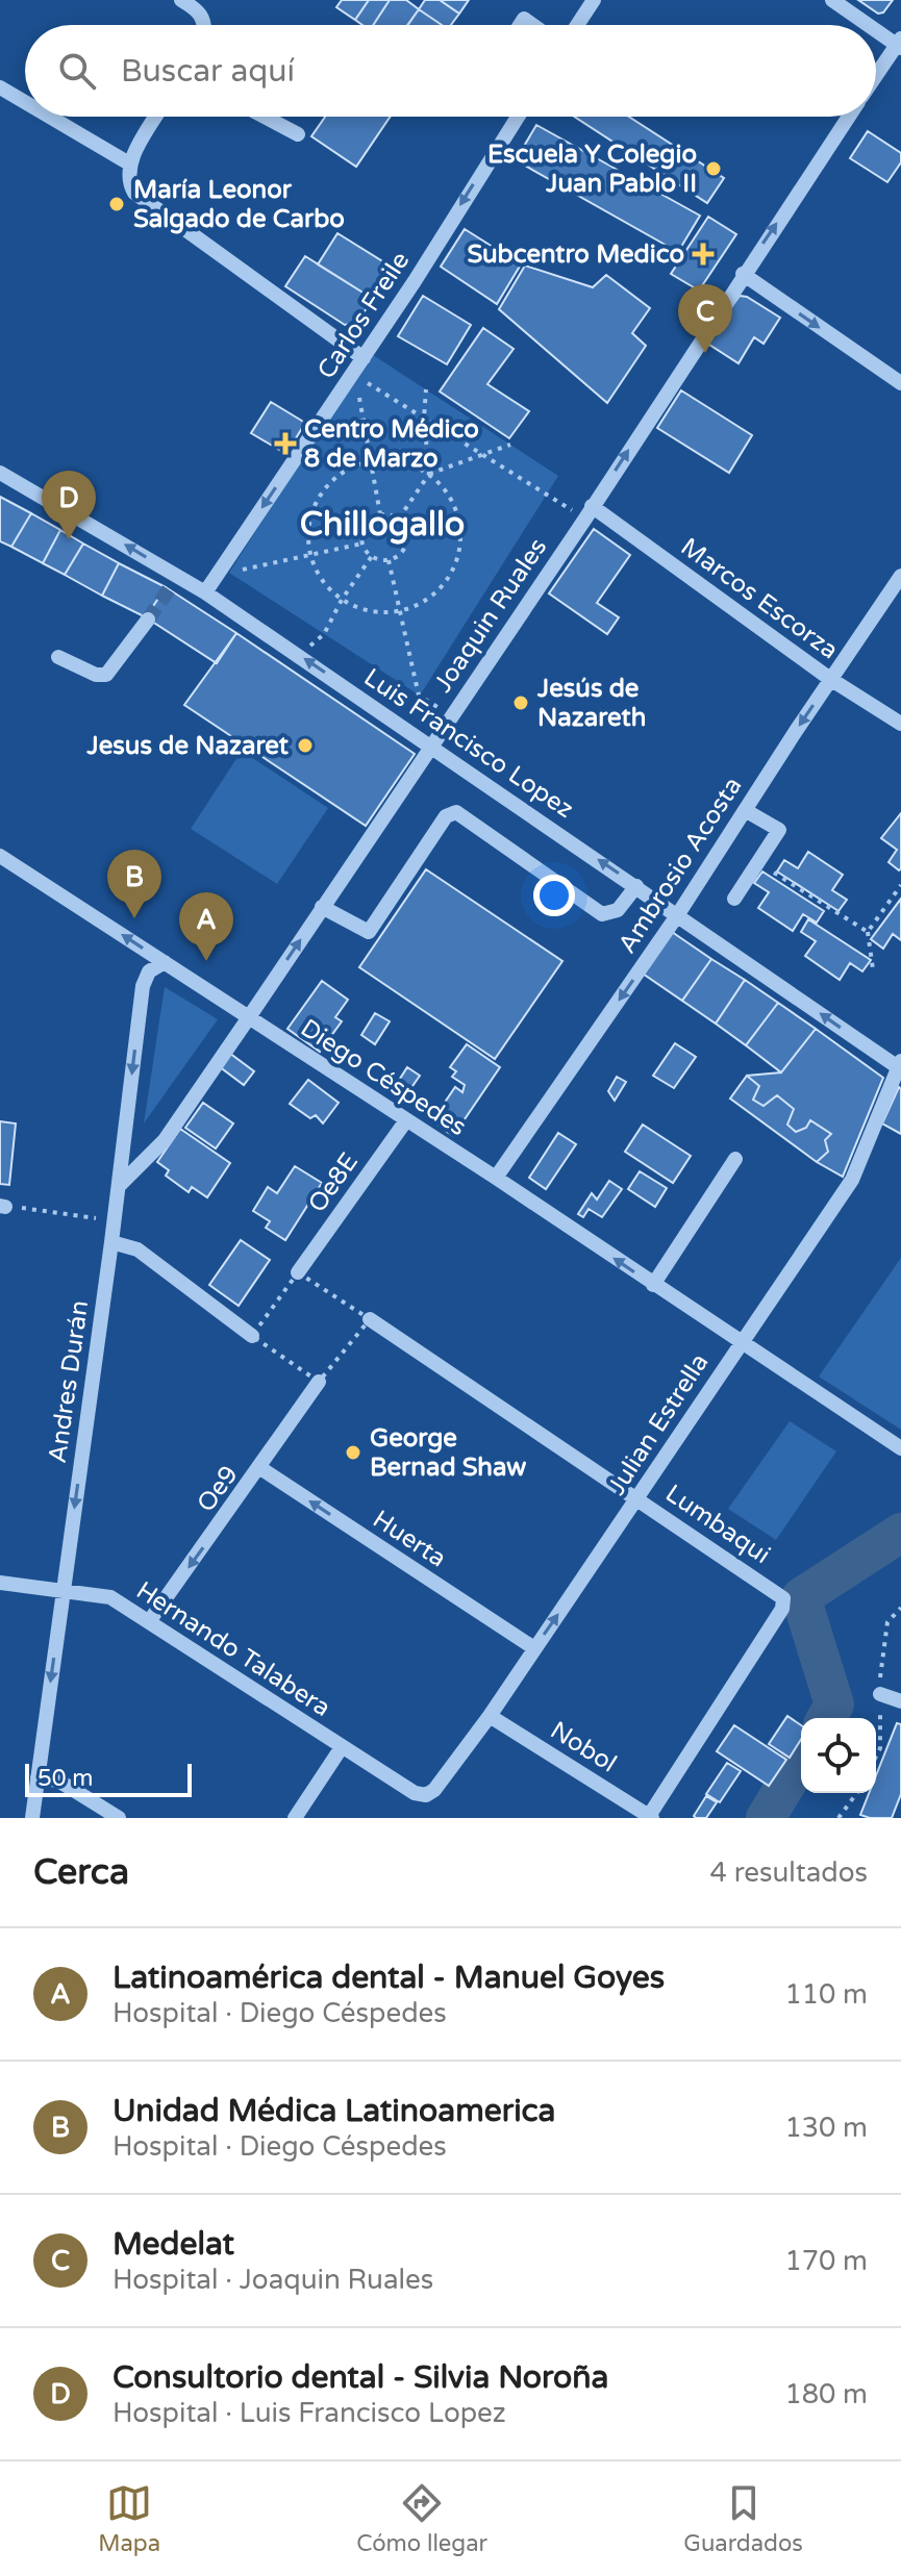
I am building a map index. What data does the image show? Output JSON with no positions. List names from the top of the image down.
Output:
{
  "streets": {
    "street": [
      "Carlos Freile",
      "Marcos Escorza",
      "Joaquin Ruales",
      "Luis Francisco Lopez",
      "Ambrosio Acosta",
      "Diego Céspedes",
      "Oe8E",
      "Andres Durán",
      "Julian Estrella",
      "Oe9",
      "Lumbaqui",
      "Huerta",
      "Hernando Talabera",
      "Nobol"
    ]
  },
  "crossings": [
    ["Carlos Freile", "Luis Francisco Lopez"],
    ["Marcos Escorza", "Joaquin Ruales"],
    ["Marcos Escorza", "Ambrosio Acosta"],
    ["Joaquin Ruales", "Luis Francisco Lopez"],
    ["Joaquin Ruales", "Diego Céspedes"],
    ["Joaquin Ruales", "Andres Durán"],
    ["Luis Francisco Lopez", "Ambrosio Acosta"],
    ["Luis Francisco Lopez", "Julian Estrella"],
    ["Ambrosio Acosta", "Diego Céspedes"],
    ["Diego Céspedes", "Oe8E"],
    ["Diego Céspedes", "Andres Durán"],
    ["Diego Céspedes", "Julian Estrella"],
    ["Andres Durán", "Hernando Talabera"],
    ["Julian Estrella", "Lumbaqui"],
    ["Julian Estrella", "Huerta"],
    ["Julian Estrella", "Hernando Talabera"],
    ["Julian Estrella", "Nobol"],
    ["Oe9", "Huerta"],
    ["Oe9", "Hernando Talabera"],
    ["Lumbaqui", "Nobol"]
  ],
  "one_way": [
    "Carlos Freile",
    "Joaquin Ruales",
    "Luis Francisco Lopez",
    "Ambrosio Acosta",
    "Diego Céspedes",
    "Andres Durán",
    "Oe9",
    "Huerta"
  ],
  "districts": ["Chillogallo"],
  "places": {
    "other": [
      "Escuela Y Colegio Juan Pablo II",
      "María Leonor Salgado de Carbo",
      "Jesús de Nazareth",
      "Jesus de Nazaret",
      "George Bernad Shaw"
    ],
    "health": ["Subcentro Medico", "Centro Médico 8 de Marzo"]
  },
  "scale_bar": "50 m",
  "page": {
    "search": "Buscar aquí",
    "pins": [
      "C",
      "D",
      "B",
      "A"
    ],
    "scale": "50 m",
    "heading": ["Cerca", "4 resultados"],
    "list": [
      {
        "mark": "A",
        "name": "Latinoamérica dental - Manuel Goyes",
        "note": "Hospital · Diego Céspedes",
        "value": "110 m"
      },
      {
        "mark": "B",
        "name": "Unidad Médica Latinoamerica",
        "note": "Hospital · Diego Céspedes",
        "value": "130 m"
      },
      {
        "mark": "C",
        "name": "Medelat",
        "note": "Hospital · Joaquin Ruales",
        "value": "170 m"
      },
      {
        "mark": "D",
        "name": "Consultorio dental - Silvia Noroña",
        "note": "Hospital · Luis Francisco Lopez",
        "value": "180 m"
      }
    ],
    "nav": ["Mapa", "Cómo llegar", "Guardados"]
  }
}
